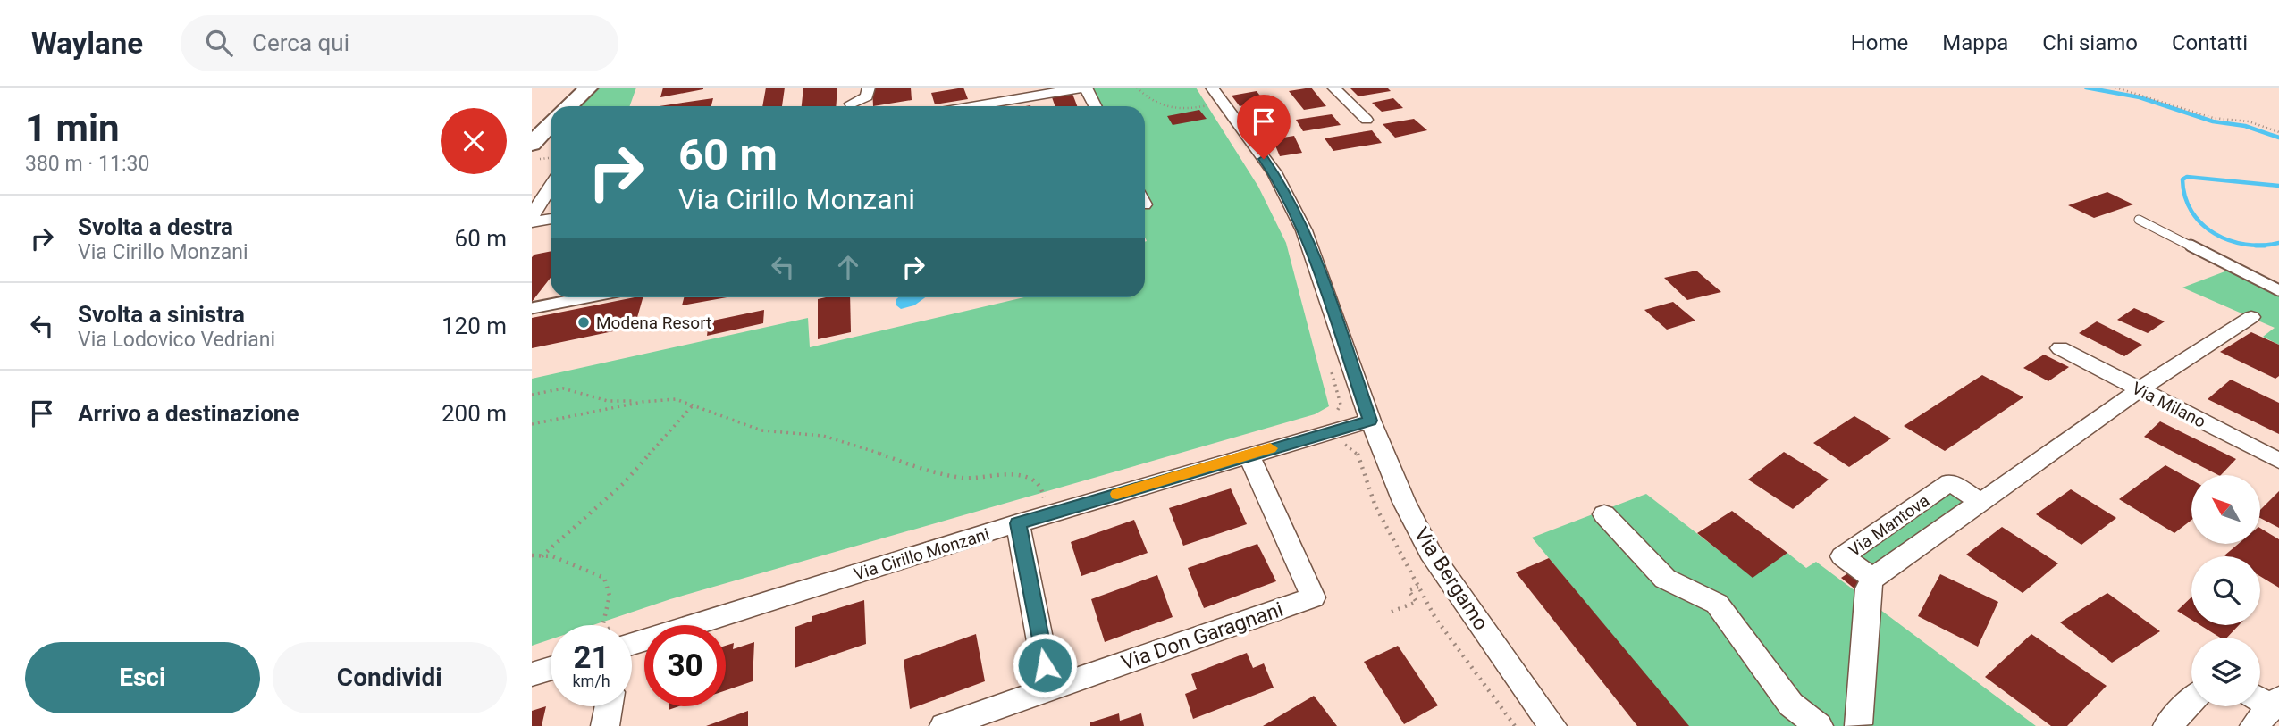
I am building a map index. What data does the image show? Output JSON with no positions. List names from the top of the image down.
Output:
{
  "streets": {
    "street": [
      "Via Milano",
      "Via Mantova",
      "Via Cirillo Monzani",
      "Via Bergamo",
      "Via Don Garagnani"
    ]
  },
  "crossings": [
    ["Via Milano", "Via Mantova"],
    ["Via Cirillo Monzani", "Via Bergamo"],
    ["Via Cirillo Monzani", "Via Don Garagnani"]
  ],
  "places": ["Modena Resort"],
  "north": "top left",
  "page": {
    "header": "Waylane",
    "search": "Cerca qui",
    "nav": [
      "Home",
      "Mappa",
      "Chi siamo",
      "Contatti"
    ],
    "heading": ["1 min", "380 m · 11:30"],
    "turn": ["60 m", "Via Cirillo Monzani"],
    "list": [
      {
        "name": "Svolta a destra",
        "note": "Via Cirillo Monzani",
        "value": "60 m"
      },
      {
        "name": "Svolta a sinistra",
        "note": "Via Lodovico Vedriani",
        "value": "120 m"
      },
      {
        "name": "Arrivo a destinazione",
        "value": "200 m"
      }
    ],
    "speed": "21 km/h",
    "limit": "30",
    "buttons": ["Esci", "Condividi"]
  }
}
